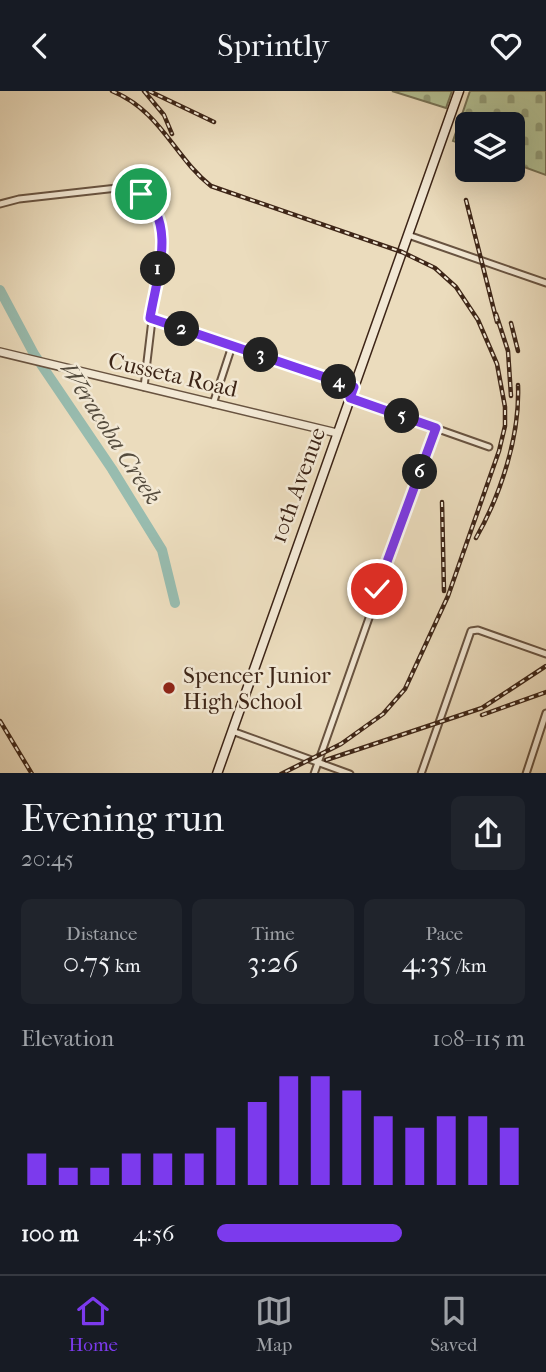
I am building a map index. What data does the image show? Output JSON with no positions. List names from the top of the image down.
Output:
{
  "streets": {
    "main road": ["10th Avenue"],
    "street": ["Cusseta Road"]
  },
  "crossings": [
    ["Cusseta Road", "10th Avenue"]
  ],
  "water": ["Weracoba Creek"],
  "places": ["Spencer Junior High School"],
  "page": {
    "header": "Sprintly",
    "pins": [
      "1",
      "2",
      "3",
      "4",
      "5",
      "6"
    ],
    "heading": ["Evening run", "20:45"],
    "stats": [
      ["Distance", "0.75 km"],
      ["Time", "3:26"],
      ["Pace", "4:35 /km"]
    ],
    "chart": ["Elevation", "108–115 m"],
    "list": [
      {
        "name": "100 m",
        "note": "4:56"
      }
    ],
    "tabs": ["Home", "Map", "Saved"]
  }
}
